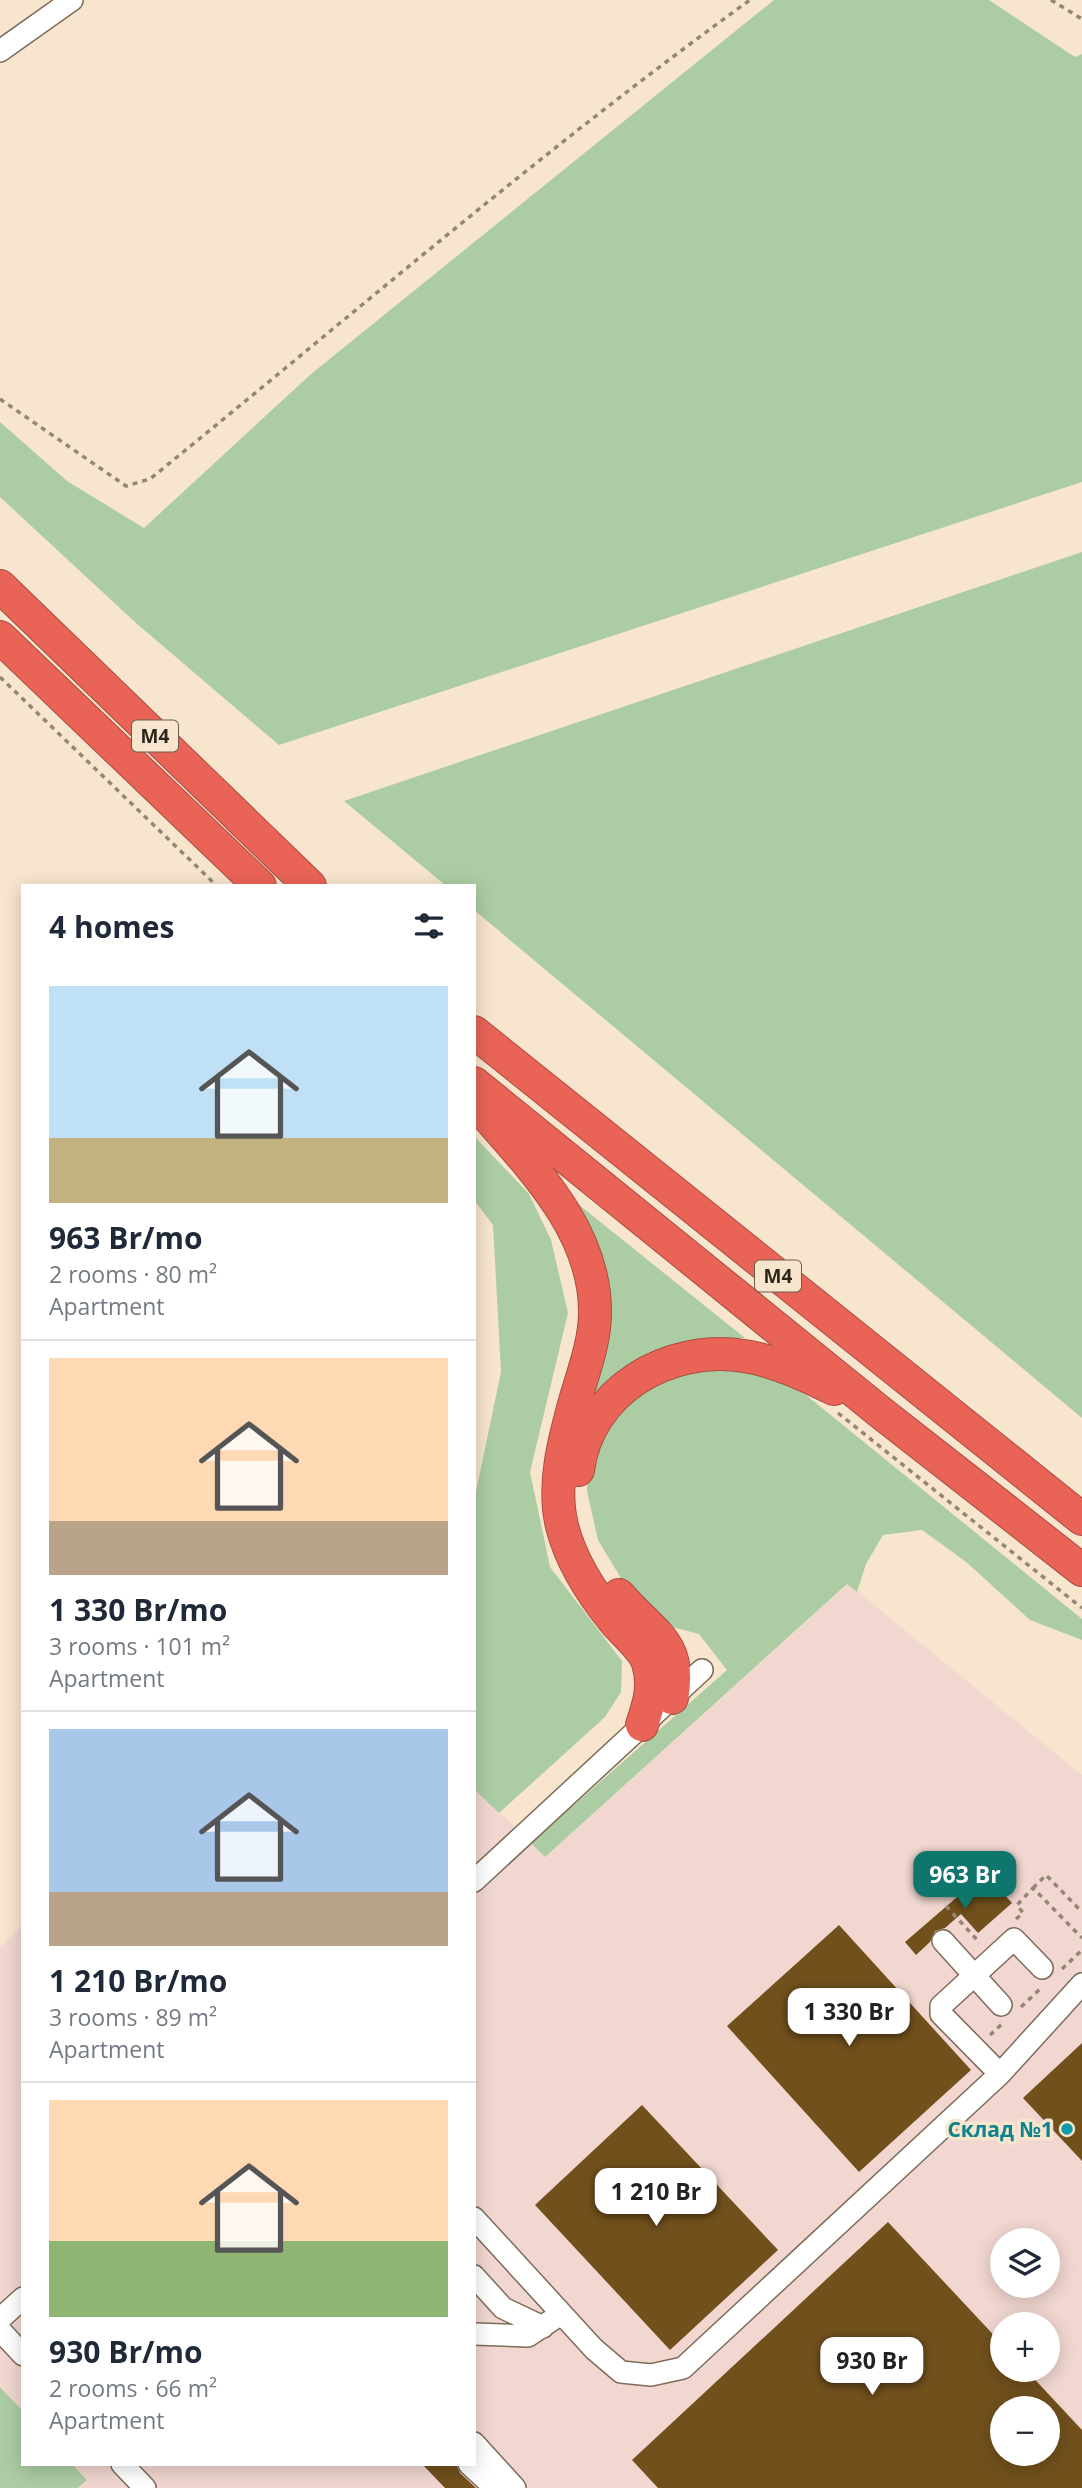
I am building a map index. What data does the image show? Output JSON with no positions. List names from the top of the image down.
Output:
{
  "streets": {
    "highway": ["М4"]
  },
  "places": ["Склад №1"],
  "page": {
    "heading": "4 homes",
    "list": [
      {
        "name": "963 Br/mo",
        "note": "2 rooms · 80 m² · Apartment"
      },
      {
        "name": "1 330 Br/mo",
        "note": "3 rooms · 101 m² · Apartment"
      },
      {
        "name": "1 210 Br/mo",
        "note": "3 rooms · 89 m² · Apartment"
      },
      {
        "name": "930 Br/mo",
        "note": "2 rooms · 66 m² · Apartment"
      }
    ],
    "price": [
      "963 Br",
      "1 330 Br",
      "1 210 Br",
      "930 Br"
    ],
    "map_buttons": ["+", "−"]
  }
}
